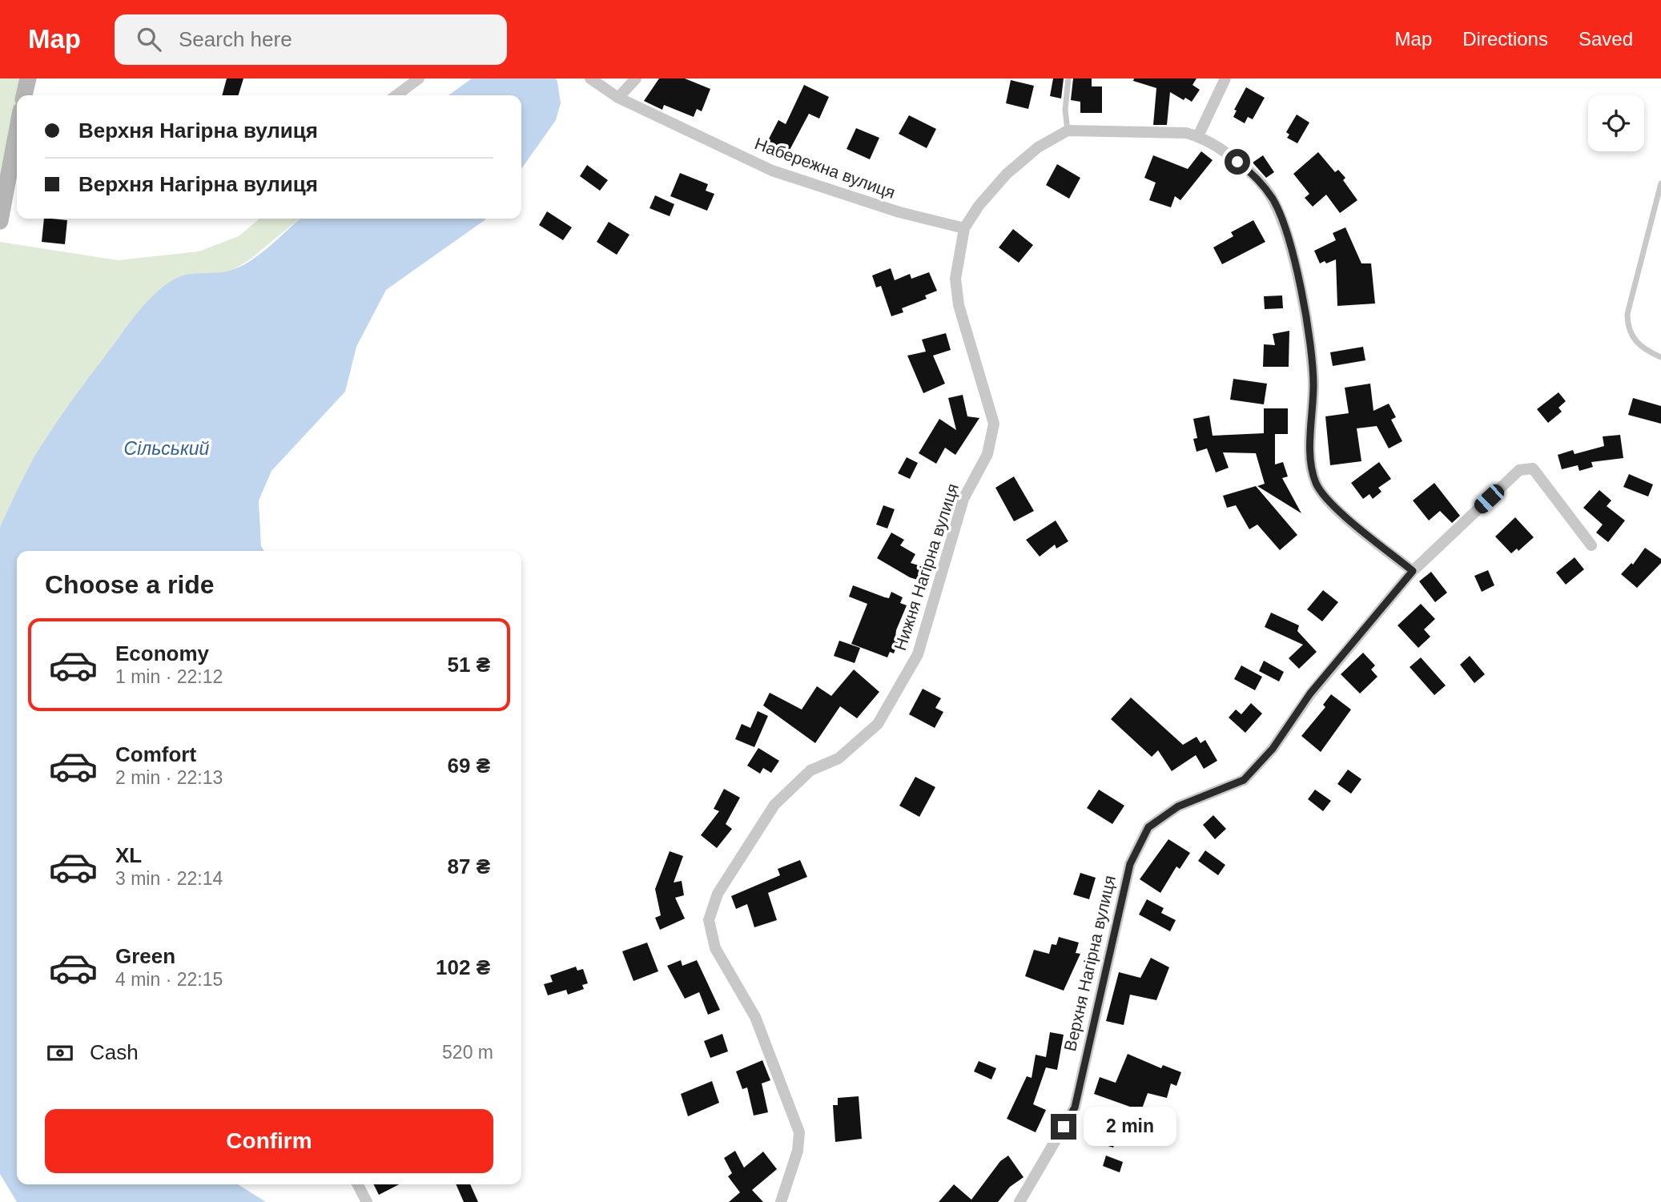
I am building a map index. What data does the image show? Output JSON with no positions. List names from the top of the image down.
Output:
{
  "streets": {
    "street": ["Набережна вулиця", "Нижня Нагірна вулиця", "Верхня Нагірна вулиця"]
  },
  "crossings": [
    ["Набережна вулиця", "Нижня Нагірна вулиця"]
  ],
  "water": ["Сільський"],
  "page": {
    "header": "Map",
    "search": "Search here",
    "nav": ["Map", "Directions", "Saved"],
    "banner": ["Верхня Нагірна вулиця", "Верхня Нагірна вулиця"],
    "heading": "Choose a ride",
    "list": [
      {
        "name": "Economy",
        "note": "1 min · 22:12",
        "value": "51 ₴"
      },
      {
        "name": "Comfort",
        "note": "2 min · 22:13",
        "value": "69 ₴"
      },
      {
        "name": "XL",
        "note": "3 min · 22:14",
        "value": "87 ₴"
      },
      {
        "name": "Green",
        "note": "4 min · 22:15",
        "value": "102 ₴"
      }
    ],
    "pay": ["Cash", "520 m"],
    "buttons": "Confirm",
    "bubble": "2 min"
  }
}
